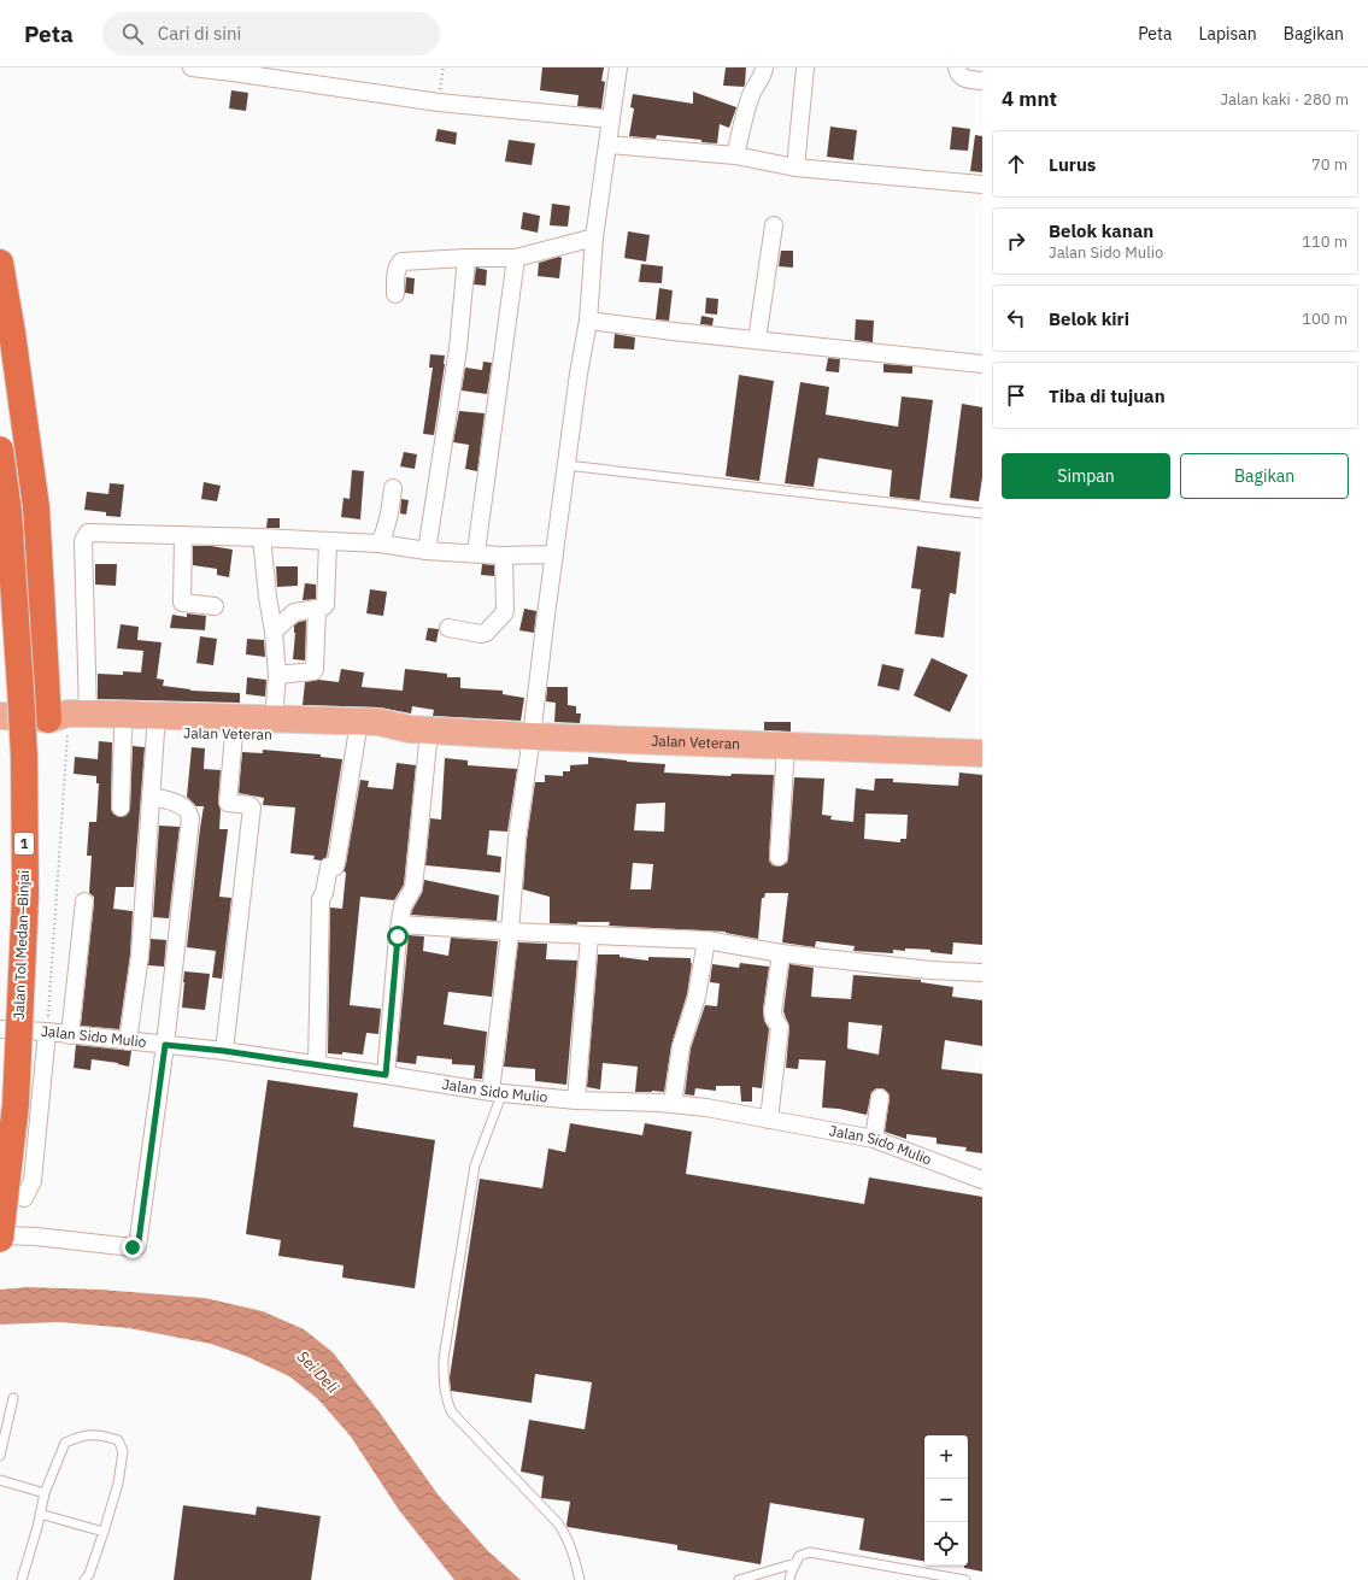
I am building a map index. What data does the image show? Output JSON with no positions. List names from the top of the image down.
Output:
{
  "streets": {
    "highway": ["1", "Jalan Tol Medan–Binjai"],
    "main road": ["Jalan Veteran"],
    "street": ["Jalan Sido Mulio"]
  },
  "water": ["Sei Deli"],
  "page": {
    "header": "Peta",
    "search": "Cari di sini",
    "nav": ["Peta", "Lapisan", "Bagikan"],
    "heading": ["4 mnt", "Jalan kaki · 280 m"],
    "list": [
      ["Lurus", "70 m"],
      ["Belok kanan", "Jalan Sido Mulio", "110 m"],
      ["Belok kiri", "100 m"],
      "Tiba di tujuan"
    ],
    "buttons": ["Simpan", "Bagikan"],
    "map_buttons": ["+", "−"]
  }
}
